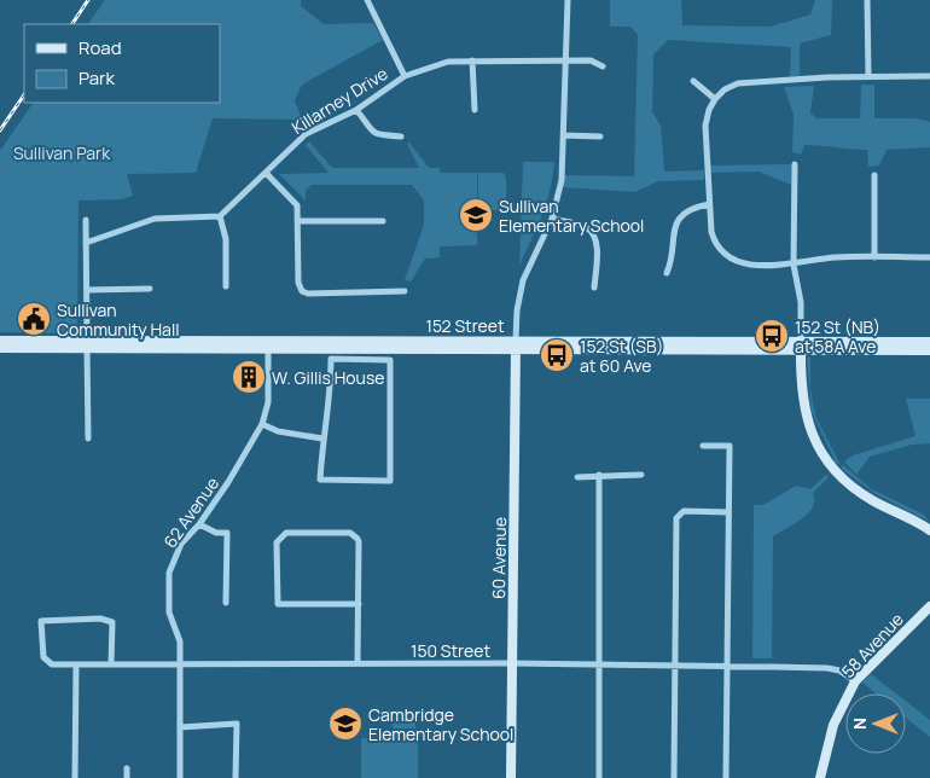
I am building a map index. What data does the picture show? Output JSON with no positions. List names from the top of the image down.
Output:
{
  "streets": {
    "main road": ["152 Street", "60 Avenue", "58 Avenue"],
    "street": ["Killarney Drive", "62 Avenue", "150 Street"]
  },
  "crossings": [
    ["152 Street", "62 Avenue"],
    ["152 Street", "60 Avenue"],
    ["62 Avenue", "150 Street"],
    ["60 Avenue", "150 Street"],
    ["58 Avenue", "150 Street"]
  ],
  "parks": ["Sullivan Park"],
  "places": {
    "school or university": ["Sullivan Elementary School", "Cambridge Elementary School"],
    "public building": ["Sullivan Community Hall"],
    "bus stop": ["152 St (NB) at 58A Ave", "152 St (SB) at 60 Ave"],
    "building": ["W. Gillis House"]
  },
  "legend": ["Road", "Park"],
  "north": "left"
}
